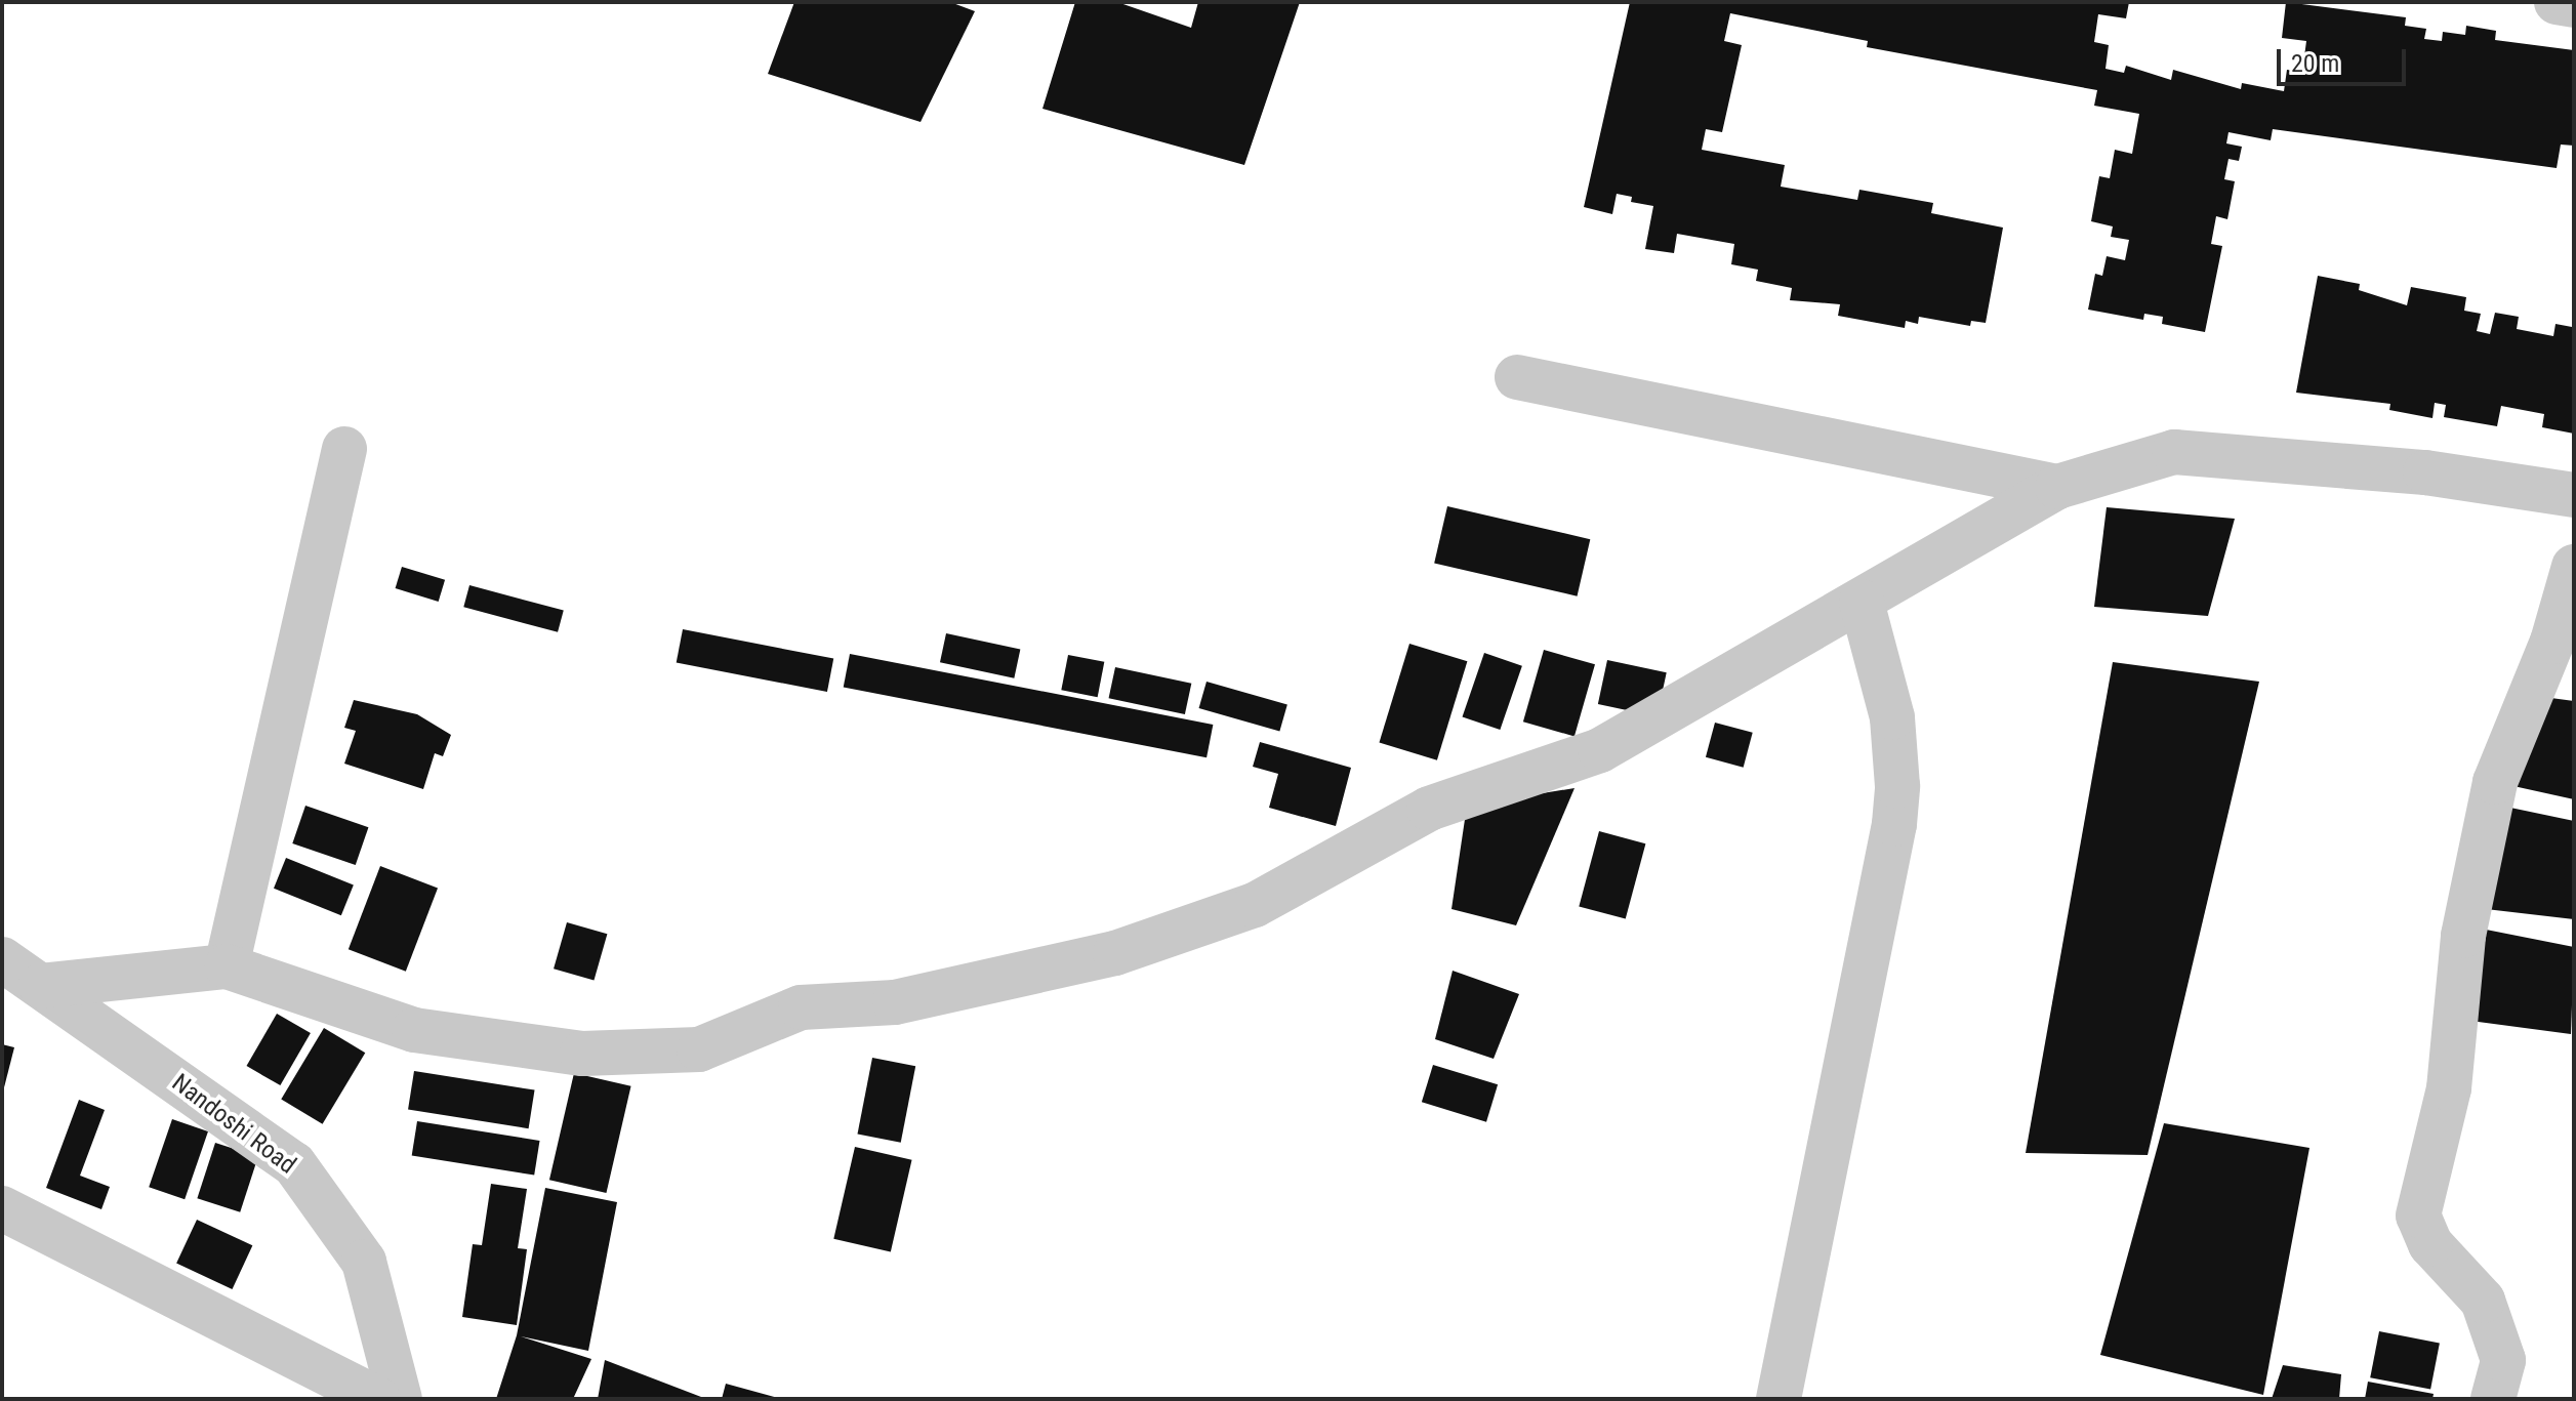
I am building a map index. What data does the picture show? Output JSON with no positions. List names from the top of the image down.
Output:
{
  "streets": {
    "street": ["Nandoshi Road"]
  },
  "scale_bar": "20 m"
}
